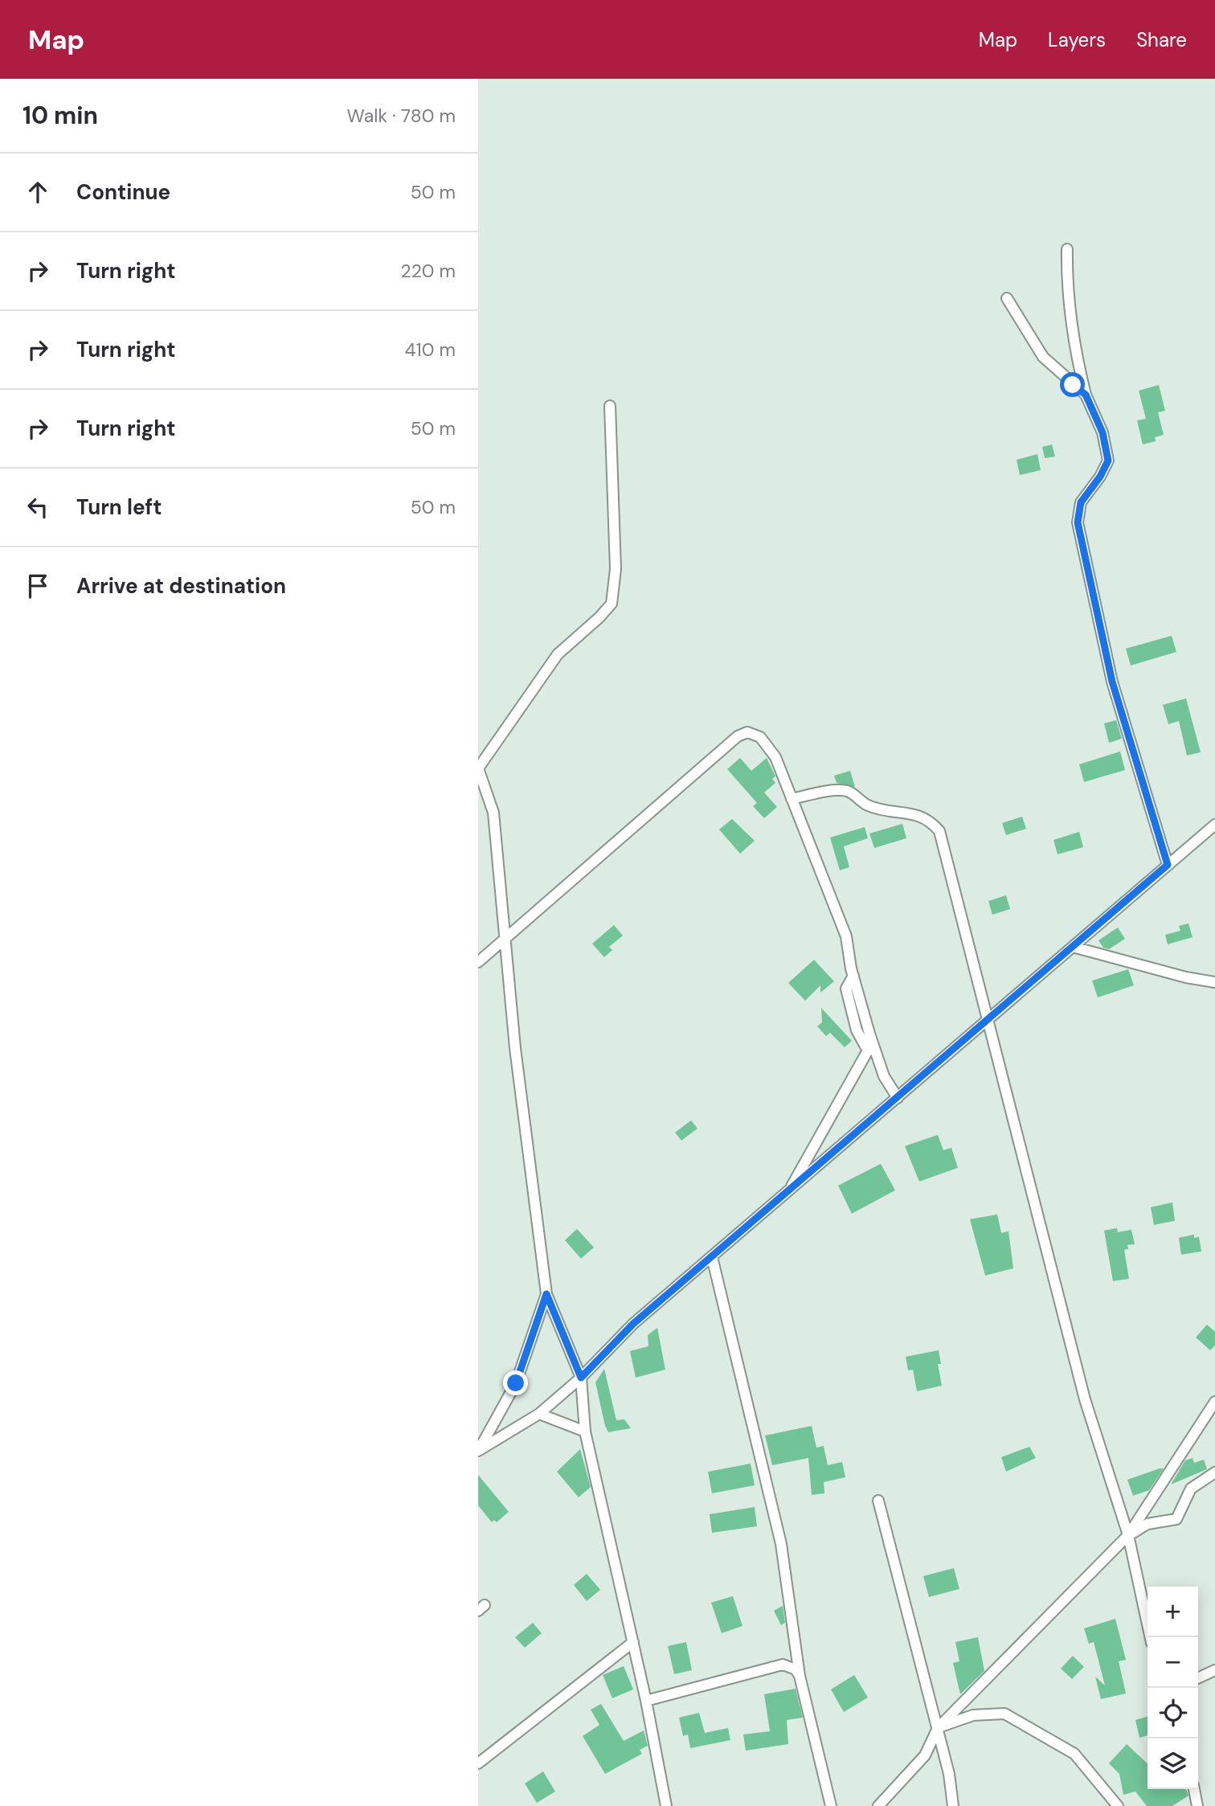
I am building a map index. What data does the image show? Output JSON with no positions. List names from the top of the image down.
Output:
{
  "page": {
    "header": "Map",
    "nav": ["Map", "Layers", "Share"],
    "heading": ["10 min", "Walk · 780 m"],
    "list": [
      ["Continue", "50 m"],
      ["Turn right", "220 m"],
      ["Turn right", "410 m"],
      ["Turn right", "50 m"],
      ["Turn left", "50 m"],
      "Arrive at destination"
    ],
    "map_buttons": ["+", "−"]
  }
}
